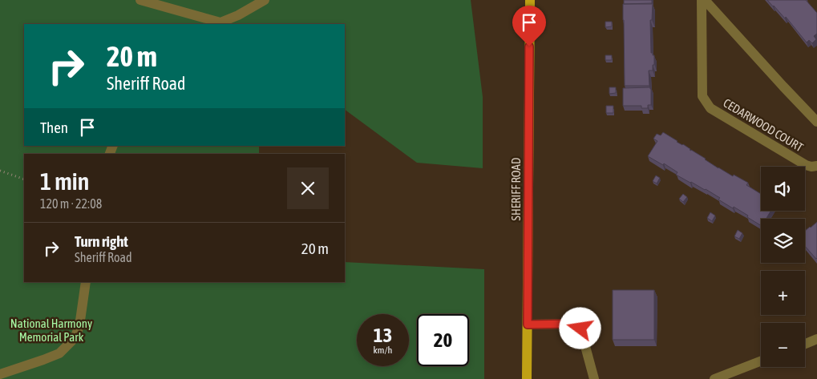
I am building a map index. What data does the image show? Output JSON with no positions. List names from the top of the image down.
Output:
{
  "streets": {
    "main road": ["SHERIFF ROAD"],
    "street": ["CEDARWOOD COURT"]
  },
  "parks": ["National Harmony Memorial Park"],
  "page": {
    "turn": ["20 m", "Sheriff Road"],
    "then": "Then",
    "heading": ["1 min", "120 m · 22:08"],
    "map_buttons": ["+", "−"],
    "list": [
      {
        "name": "Turn right",
        "note": "Sheriff Road",
        "value": "20 m"
      }
    ],
    "speed": "13 km/h",
    "limit": "20"
  }
}
